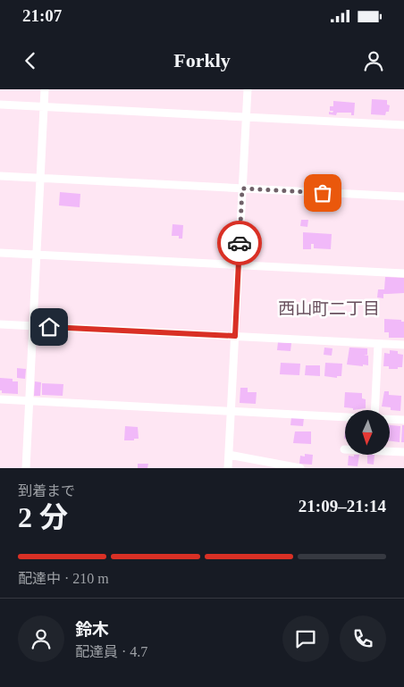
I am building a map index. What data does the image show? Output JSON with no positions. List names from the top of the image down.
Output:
{
  "districts": ["西山町二丁目"],
  "north": "bottom",
  "page": {
    "status": "21:07",
    "header": "Forkly",
    "heading": ["2 分", "到着まで", "21:09–21:14"],
    "panel": ["鈴木", "配達員 · 4.7"],
    "bar": "配達中 · 210 m"
  }
}
